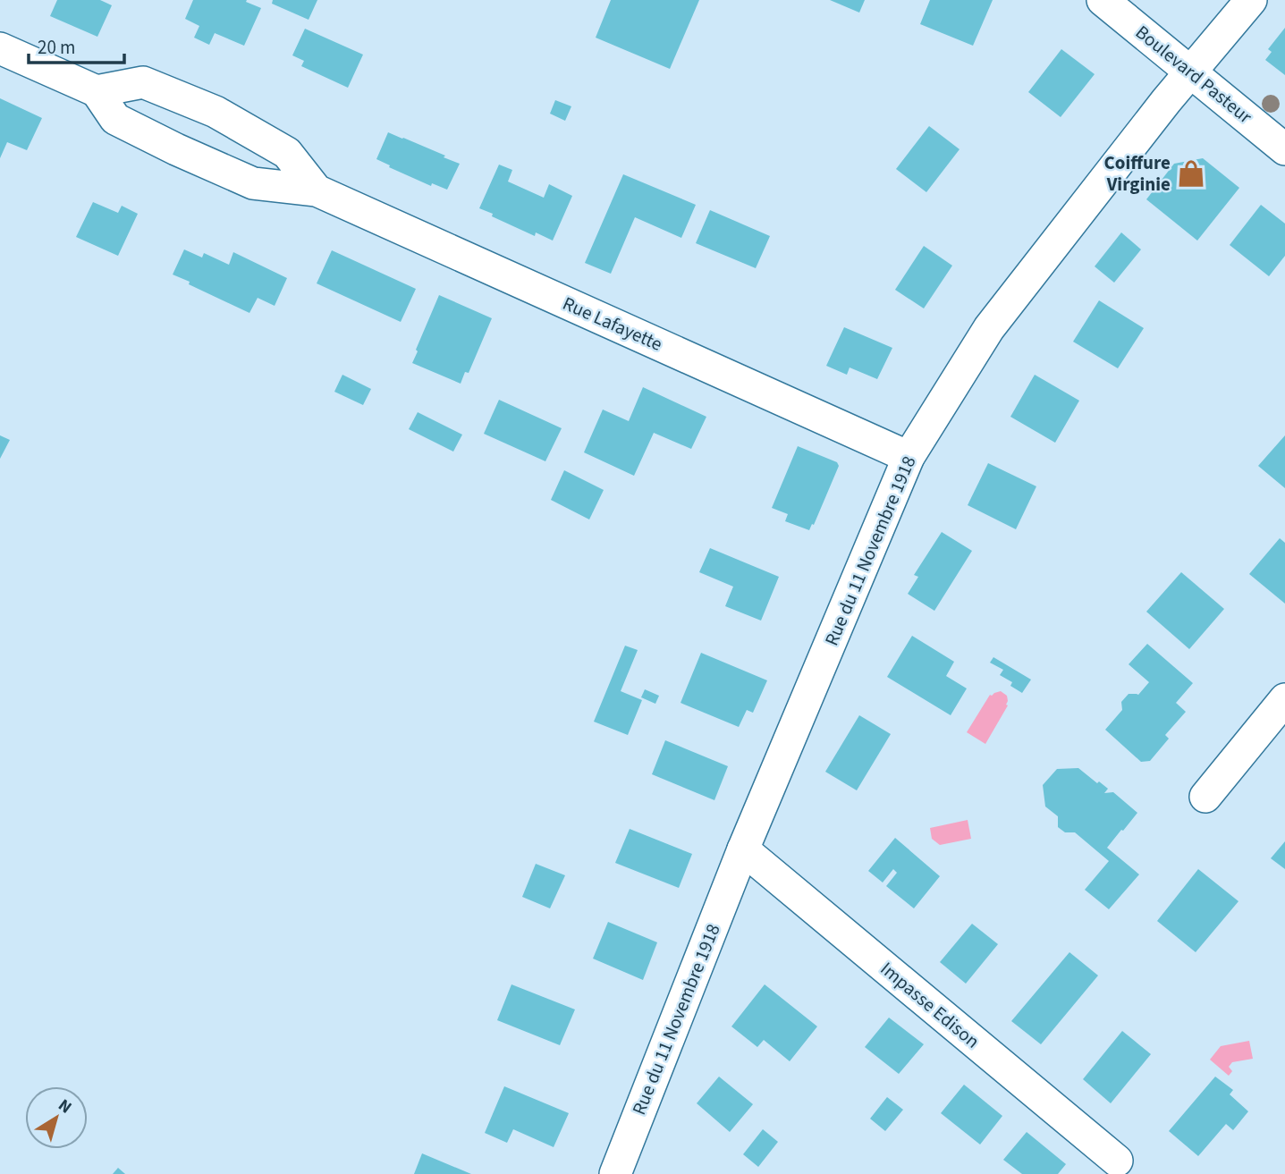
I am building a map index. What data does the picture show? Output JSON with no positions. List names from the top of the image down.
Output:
{
  "streets": {
    "street": [
      "Boulevard Pasteur",
      "Rue Lafayette",
      "Rue du 11 Novembre 1918",
      "Impasse Edison"
    ]
  },
  "crossings": [
    ["Boulevard Pasteur", "Rue du 11 Novembre 1918"],
    ["Rue Lafayette", "Rue du 11 Novembre 1918"],
    ["Rue du 11 Novembre 1918", "Impasse Edison"]
  ],
  "places": {
    "shop": ["Coiffure Virginie"]
  },
  "scale_bar": "20 m",
  "north": "top right"
}
